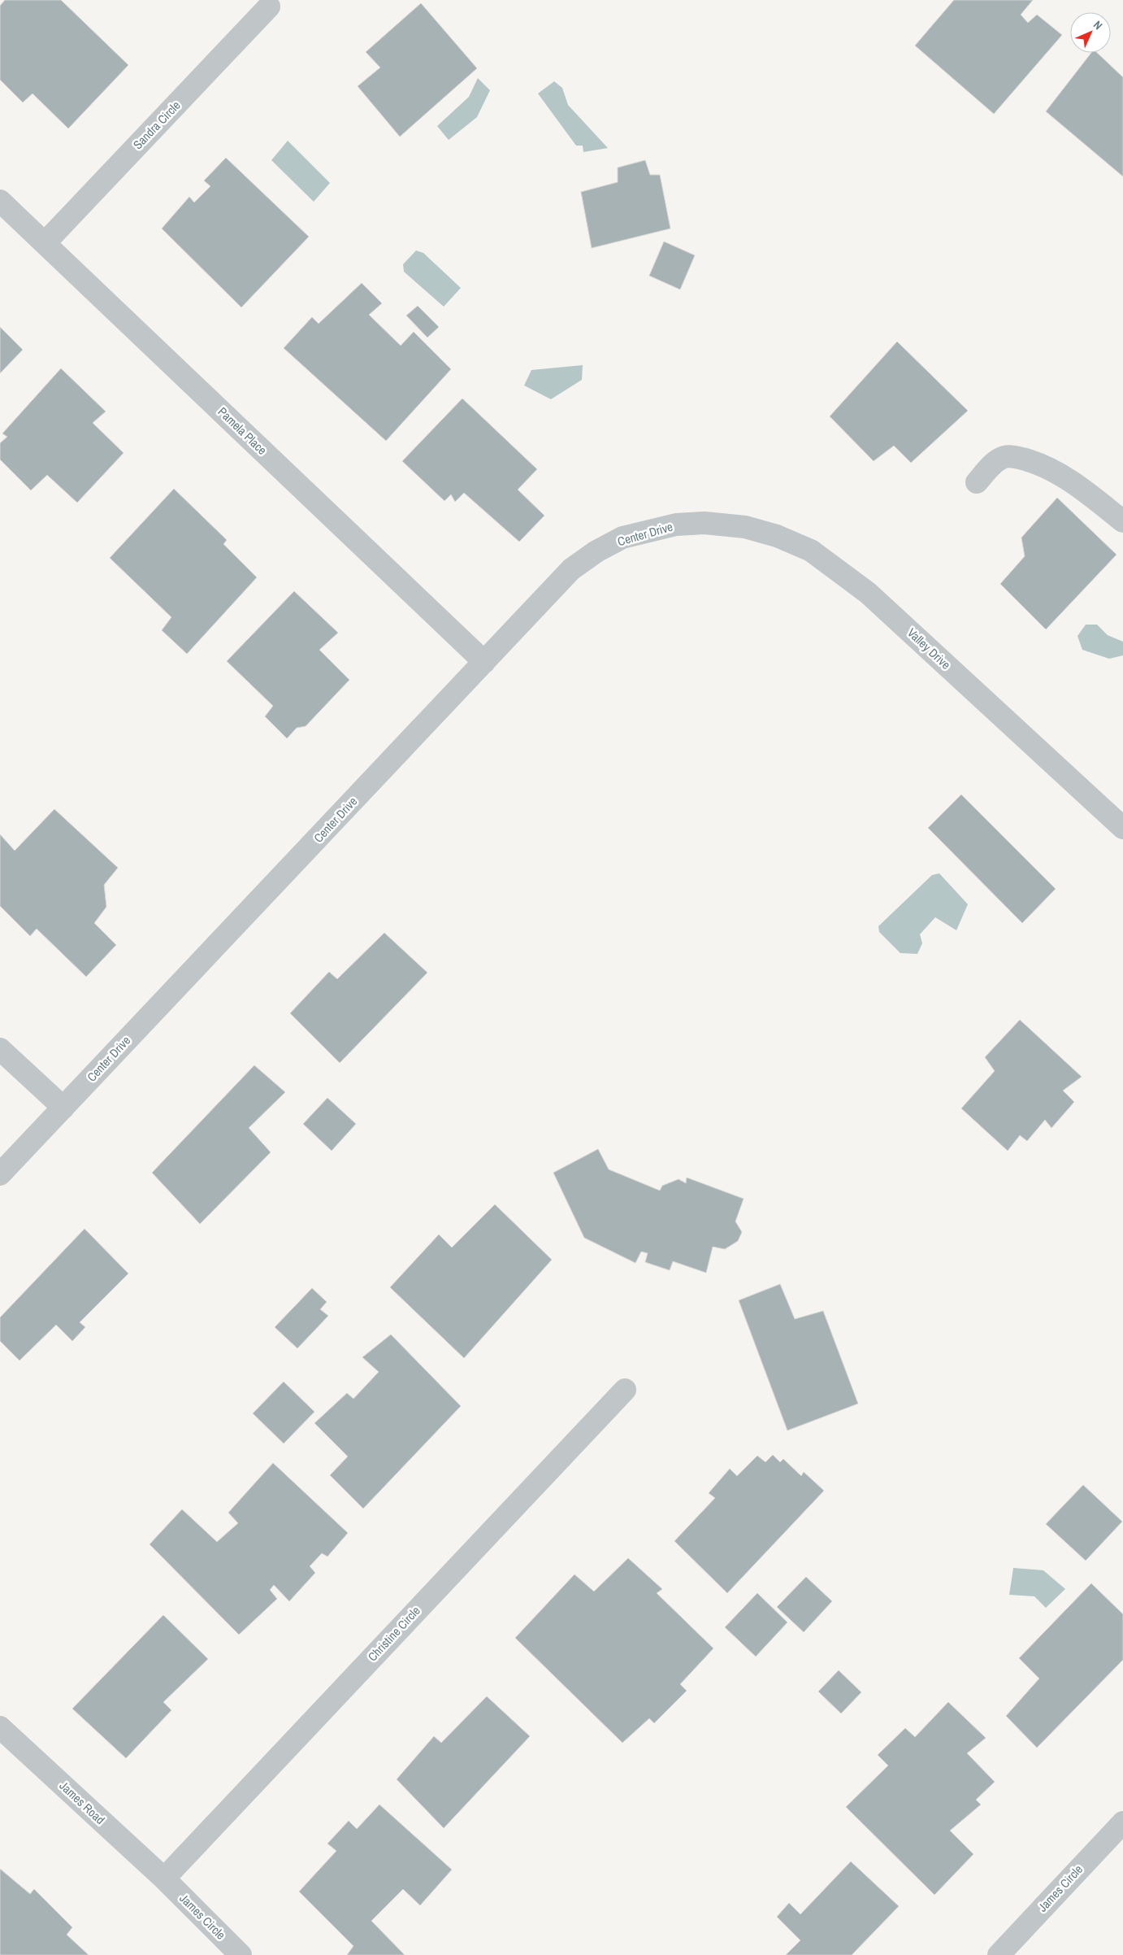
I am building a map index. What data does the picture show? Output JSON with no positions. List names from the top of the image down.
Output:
{
  "streets": {
    "street": [
      "Sandra Circle",
      "Pamela Place",
      "Center Drive",
      "Valley Drive",
      "Christine Circle",
      "James Road",
      "James Circle"
    ]
  },
  "crossings": [
    ["Sandra Circle", "Pamela Place"],
    ["Pamela Place", "Center Drive"],
    ["Center Drive", "Valley Drive"],
    ["Christine Circle", "James Road"],
    ["Christine Circle", "James Circle"],
    ["James Road", "James Circle"]
  ],
  "north": "top right"
}
